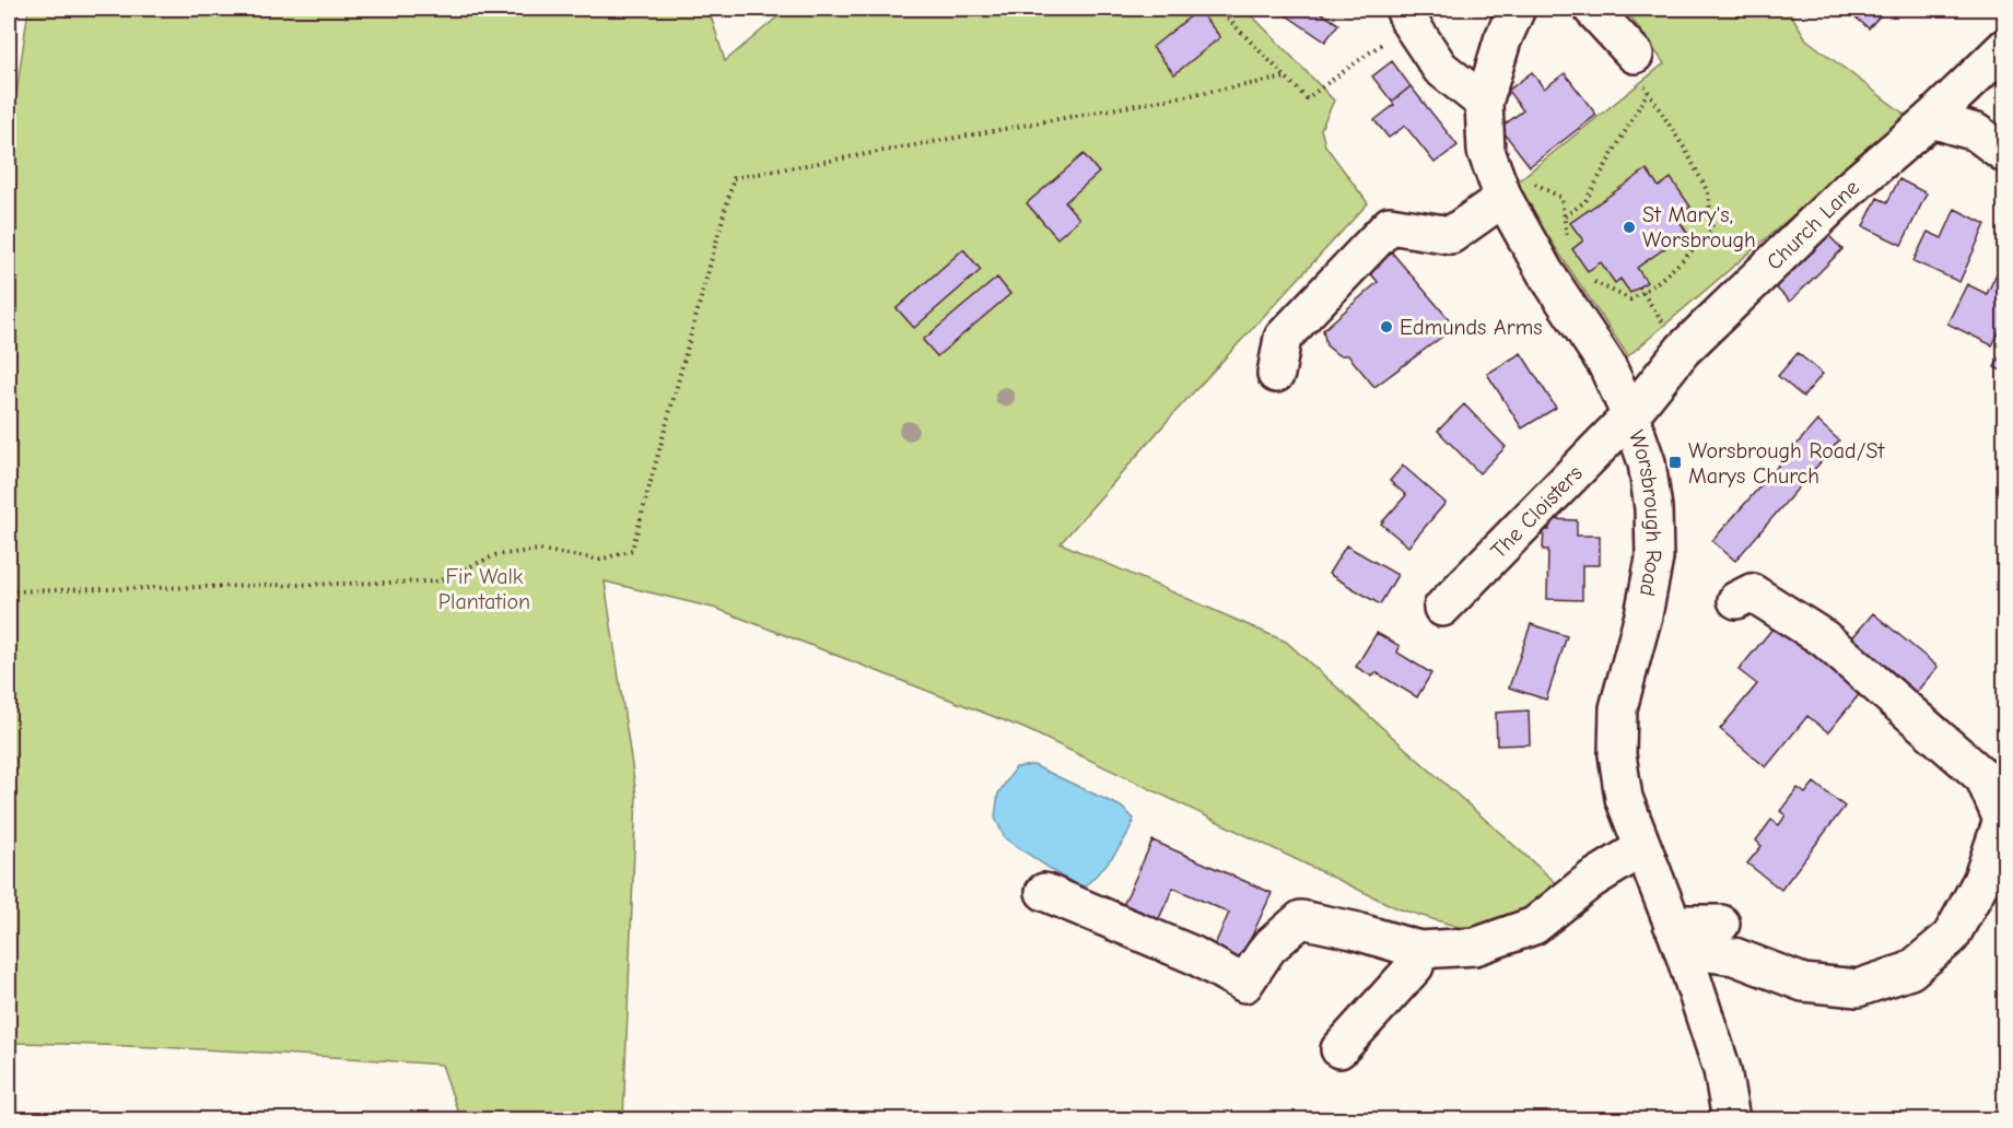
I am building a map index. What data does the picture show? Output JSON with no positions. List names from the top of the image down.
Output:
{
  "streets": {
    "street": ["Church Lane", "The Cloisters", "Worsbrough Road"]
  },
  "crossings": [
    ["Church Lane", "The Cloisters"],
    ["Church Lane", "Worsbrough Road"],
    ["The Cloisters", "Worsbrough Road"]
  ],
  "parks": ["Fir Walk Plantation"],
  "places": {
    "other": ["St Mary's, Worsbrough", "Edmunds Arms"],
    "transit": ["Worsbrough Road/St Marys Church"]
  }
}
